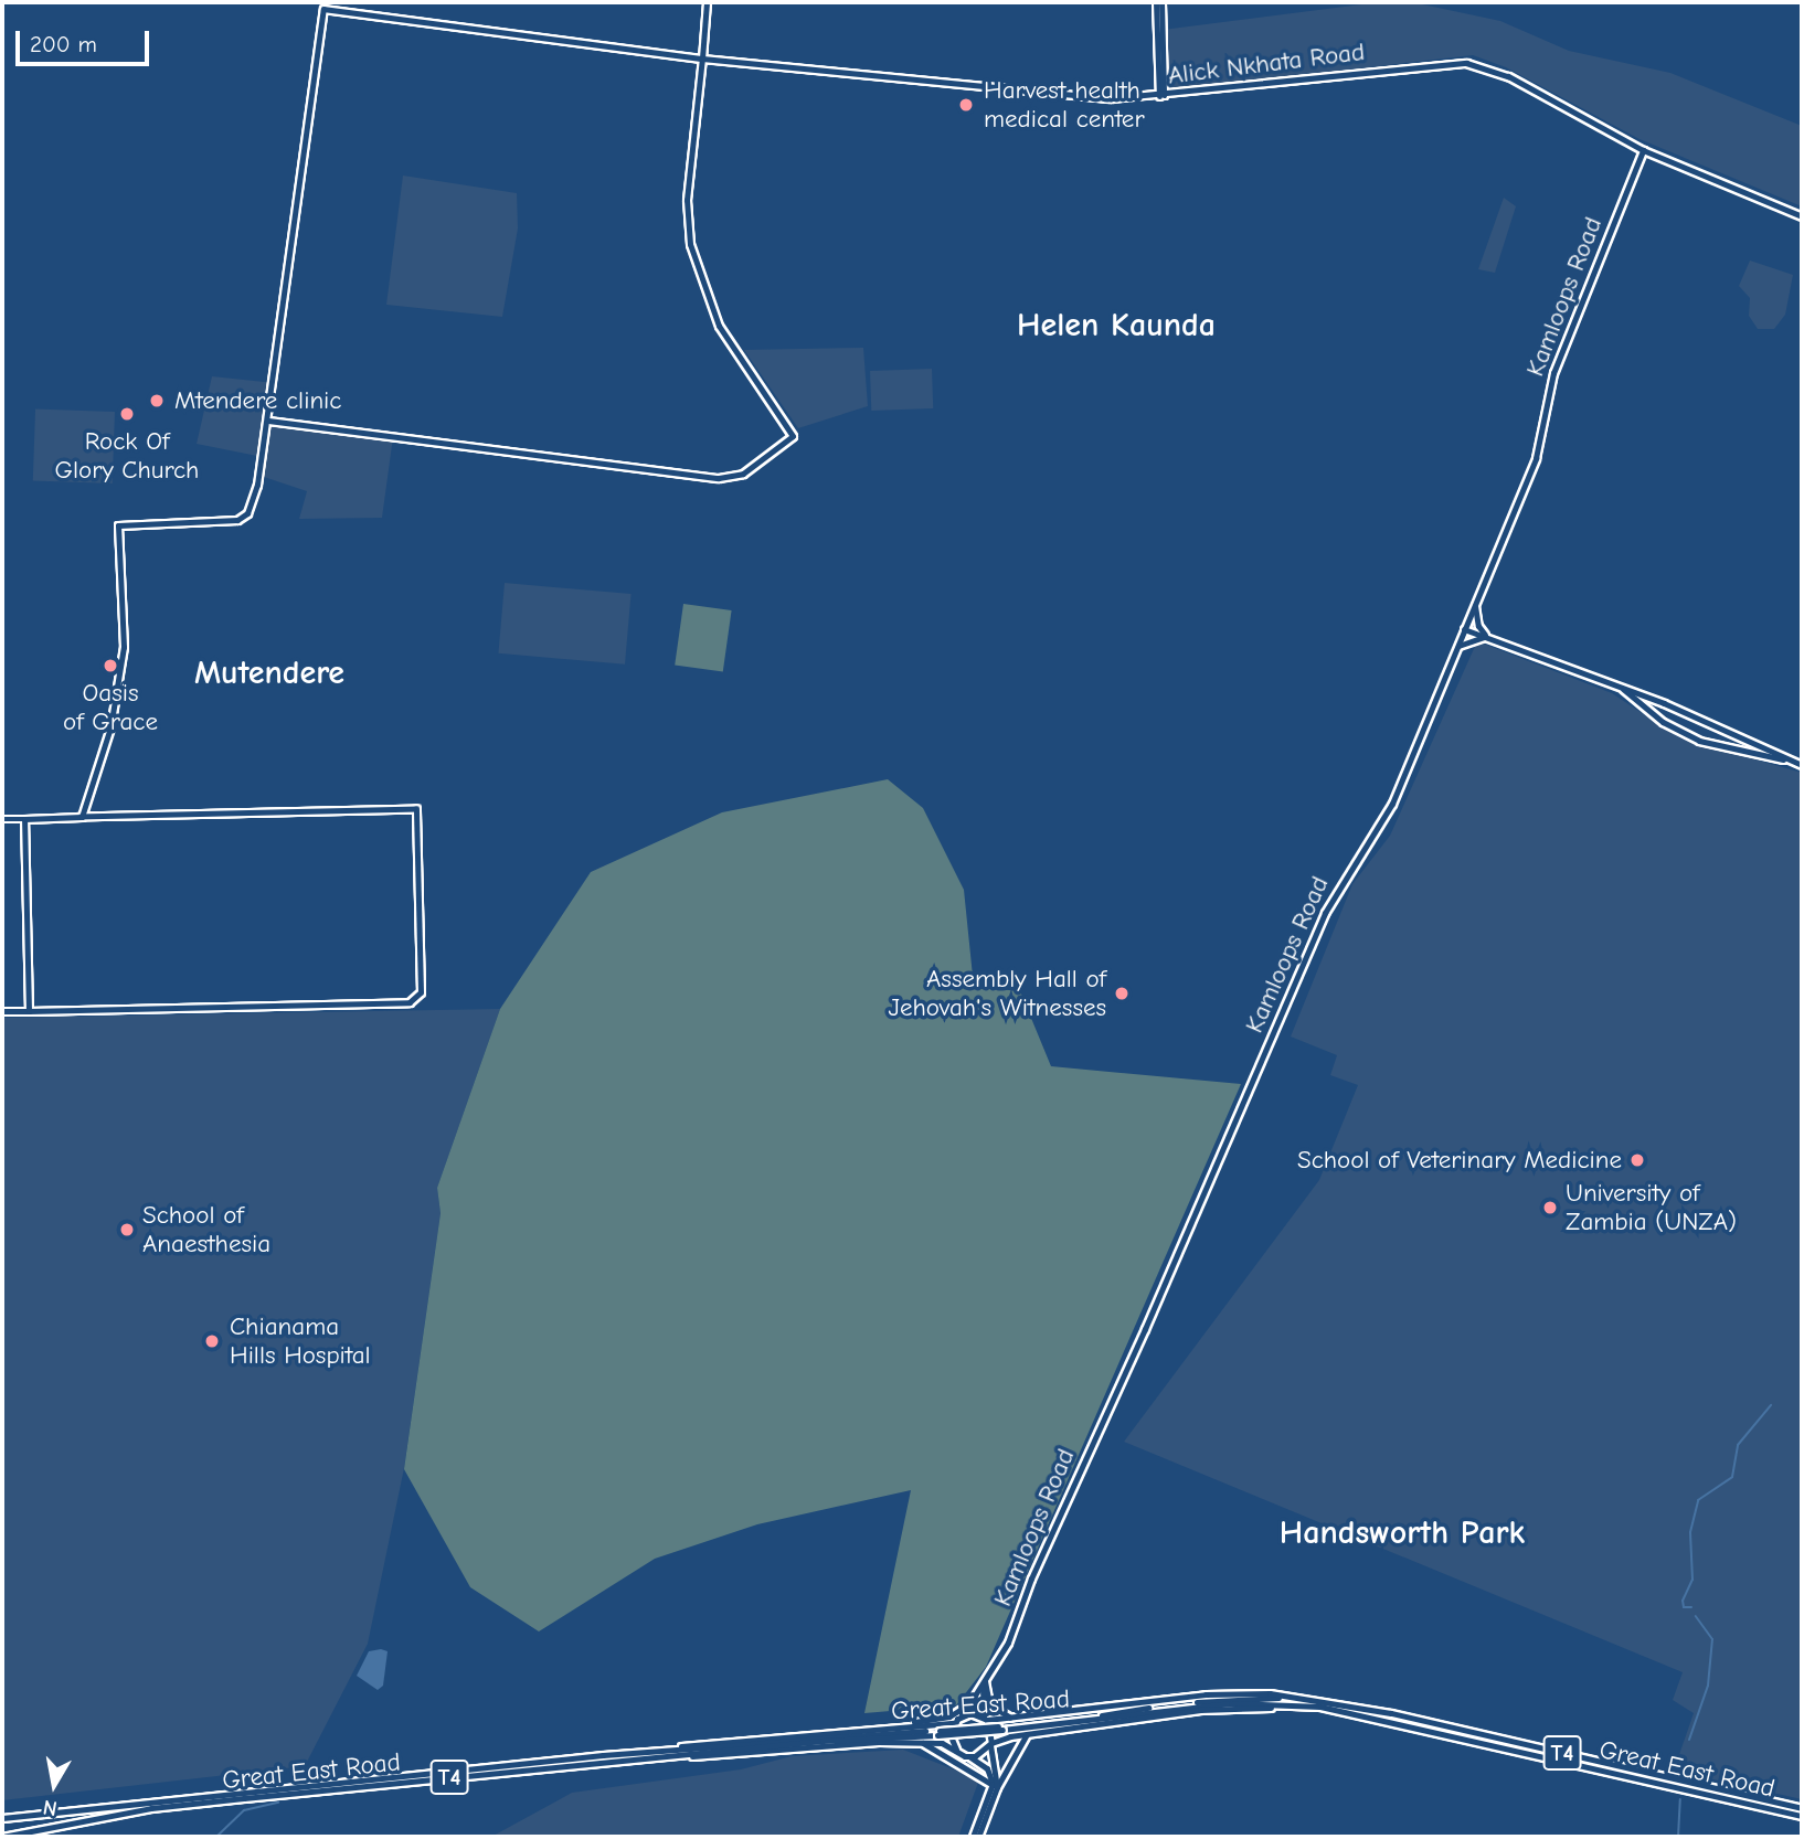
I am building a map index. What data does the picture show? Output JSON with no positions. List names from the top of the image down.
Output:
{
  "streets": {
    "main road": [
      "Alick Nkhata Road",
      "Kamloops Road",
      "Great East Road",
      "T4"
    ]
  },
  "crossings": [
    ["Alick Nkhata Road", "Kamloops Road"],
    ["Kamloops Road", "Great East Road"]
  ],
  "districts": ["Helen Kaunda", "Mutendere", "Handsworth Park"],
  "places": [
    "Harvest health medical center",
    "Mtendere clinic",
    "Rock Of Glory Church",
    "Oasis of Grace",
    "Assembly Hall of Jehovah's Witnesses",
    "School of Veterinary Medicine",
    "University of Zambia (UNZA)",
    "School of Anaesthesia",
    "Chianama Hills Hospital"
  ],
  "scale_bar": "200 m",
  "north": "bottom"
}
